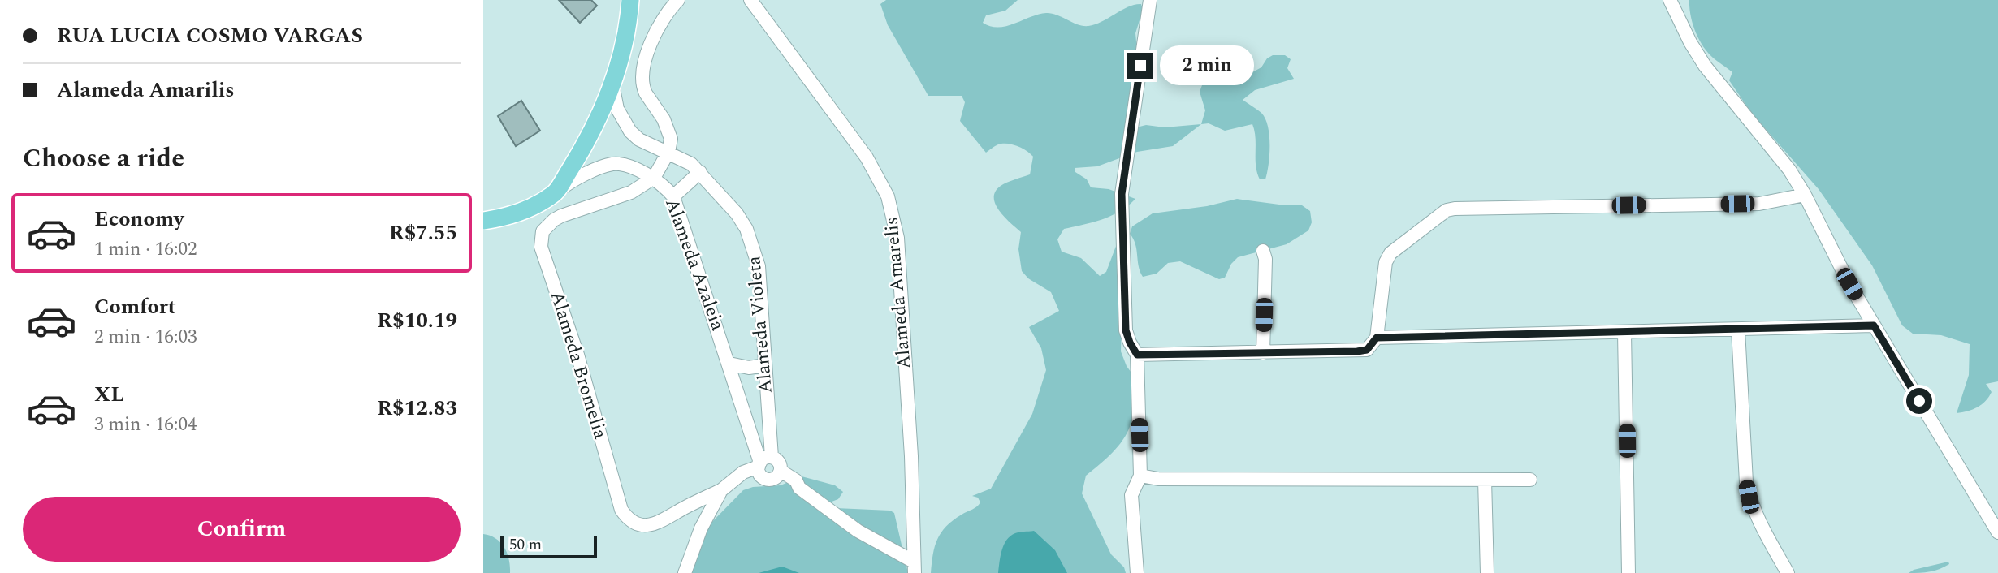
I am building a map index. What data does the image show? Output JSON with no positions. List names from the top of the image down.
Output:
{
  "streets": {
    "street": [
      "Alameda Azaleia",
      "Alameda Amarelis",
      "Alameda Violeta",
      "Alameda Bromelia"
    ]
  },
  "crossings": [
    ["Alameda Azaleia", "Alameda Violeta"],
    ["Alameda Azaleia", "Alameda Bromelia"]
  ],
  "scale_bar": "50 m",
  "page": {
    "banner": ["RUA LUCIA COSMO VARGAS", "Alameda Amarilis"],
    "bubble": "2 min",
    "heading": "Choose a ride",
    "list": [
      {
        "name": "Economy",
        "note": "1 min · 16:02",
        "value": "R$7.55"
      },
      {
        "name": "Comfort",
        "note": "2 min · 16:03",
        "value": "R$10.19"
      },
      {
        "name": "XL",
        "note": "3 min · 16:04",
        "value": "R$12.83"
      }
    ],
    "buttons": "Confirm",
    "scale": "50 m"
  }
}
